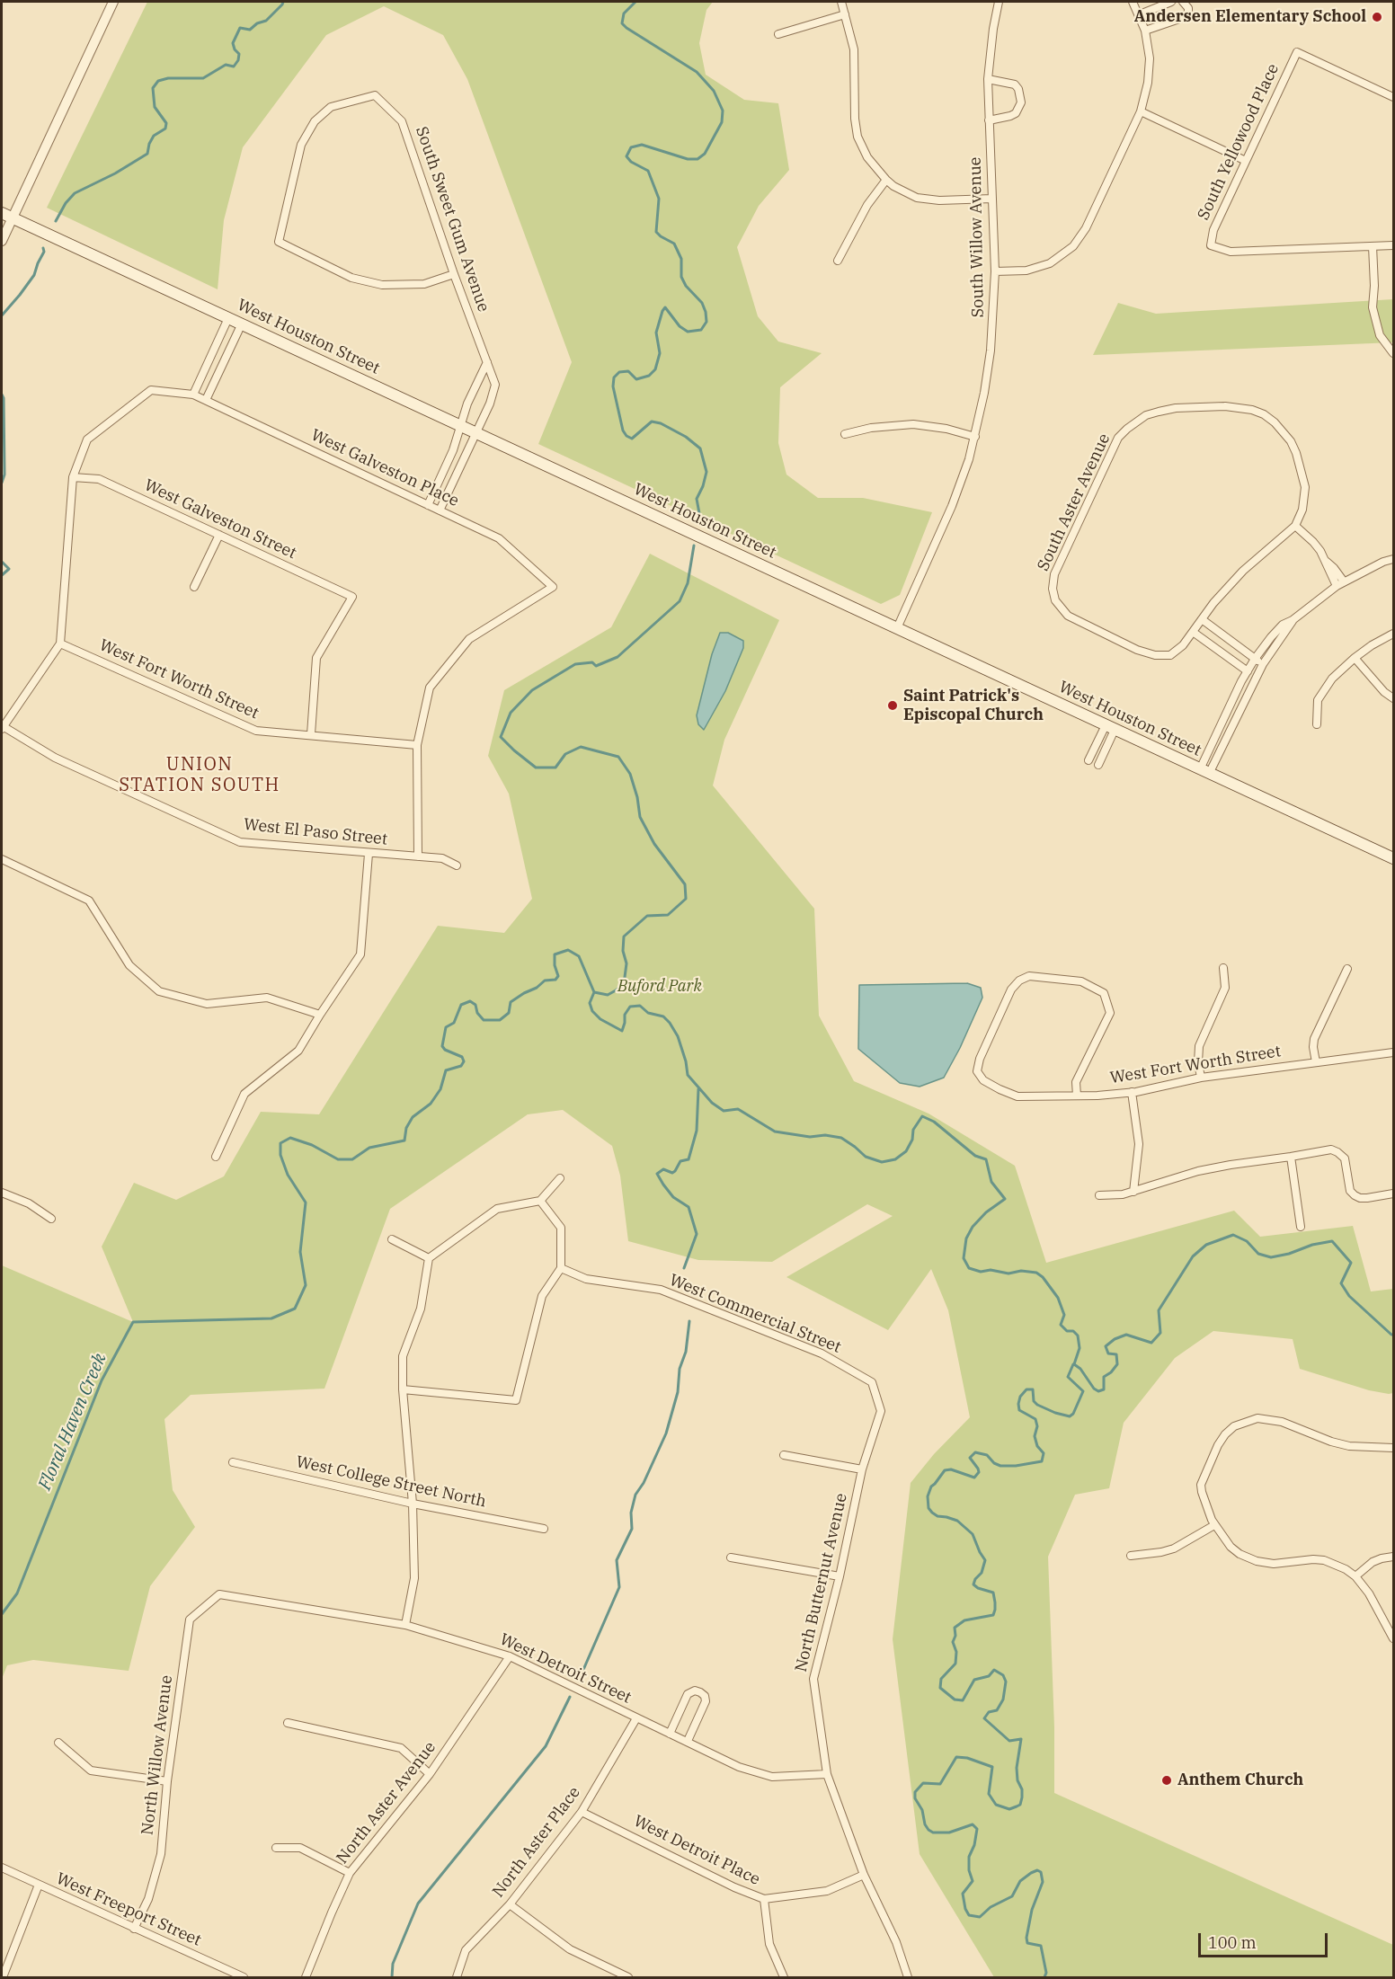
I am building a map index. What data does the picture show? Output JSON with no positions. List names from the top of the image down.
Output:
{
  "streets": {
    "main road": ["West Houston Street"],
    "street": [
      "South Yellowood Place",
      "South Sweet Gum Avenue",
      "South Willow Avenue",
      "West Galveston Place",
      "South Aster Avenue",
      "West Galveston Street",
      "West Fort Worth Street",
      "West El Paso Street",
      "West Commercial Street",
      "West College Street North",
      "North Butternut Avenue",
      "West Detroit Street",
      "North Willow Avenue",
      "North Aster Avenue",
      "North Aster Place",
      "West Detroit Place",
      "West Freeport Street"
    ]
  },
  "crossings": [
    ["South Sweet Gum Avenue", "West Houston Street"],
    ["South Sweet Gum Avenue", "West Galveston Place"],
    ["South Willow Avenue", "West Houston Street"],
    ["West Galveston Place", "West Galveston Street"],
    ["West Galveston Place", "West Fort Worth Street"],
    ["West Galveston Street", "West Fort Worth Street"],
    ["West Commercial Street", "North Butternut Avenue"],
    ["North Butternut Avenue", "West Detroit Street"],
    ["North Butternut Avenue", "West Detroit Place"],
    ["West Detroit Street", "North Willow Avenue"],
    ["West Detroit Street", "North Aster Avenue"],
    ["West Detroit Street", "North Aster Place"],
    ["North Willow Avenue", "West Freeport Street"],
    ["North Aster Place", "West Detroit Place"]
  ],
  "districts": ["UNION STATION SOUTH"],
  "water": ["Floral Haven Creek"],
  "parks": ["Buford Park"],
  "places": ["Andersen Elementary School", "Saint Patrick's Episcopal Church", "Anthem Church"],
  "scale_bar": "100 m"
}
